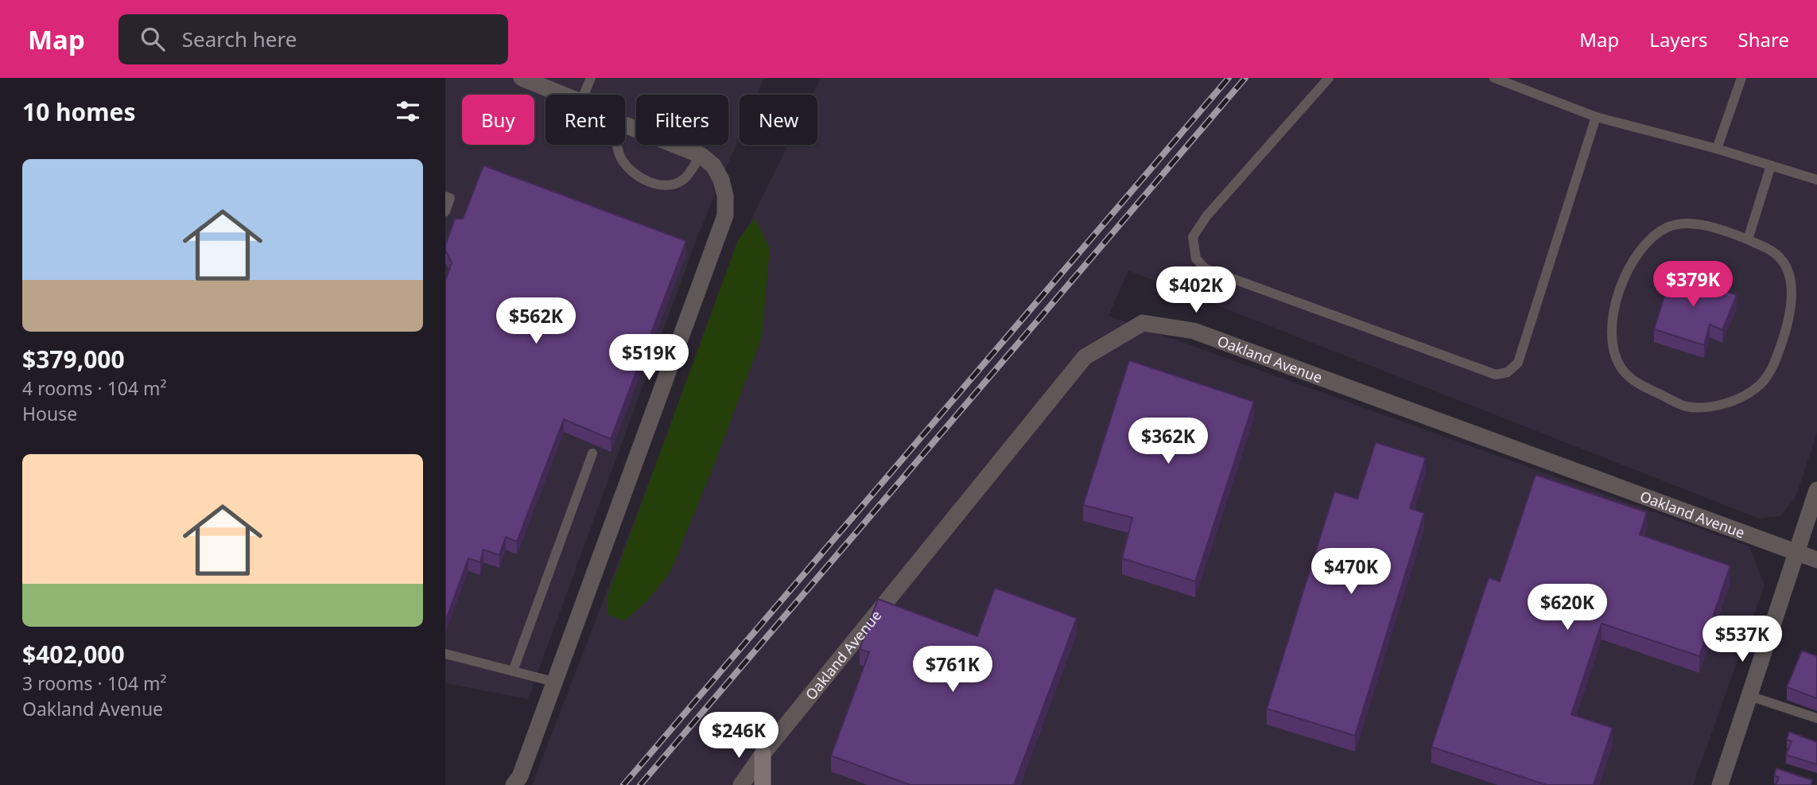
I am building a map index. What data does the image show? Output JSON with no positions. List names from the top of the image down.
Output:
{
  "streets": {
    "street": ["Oakland Avenue"]
  },
  "page": {
    "header": "Map",
    "search": "Search here",
    "nav": ["Map", "Layers", "Share"],
    "heading": "10 homes",
    "chip": [
      "Buy",
      "Rent",
      "Filters",
      "New"
    ],
    "list": [
      {
        "name": "$379,000",
        "note": "4 rooms · 104 m² · House"
      },
      {
        "name": "$402,000",
        "note": "3 rooms · 104 m² · Oakland Avenue"
      }
    ],
    "price": [
      "$379K",
      "$402K",
      "$562K",
      "$519K",
      "$362K",
      "$470K",
      "$620K",
      "$537K",
      "$761K",
      "$246K"
    ]
  }
}
